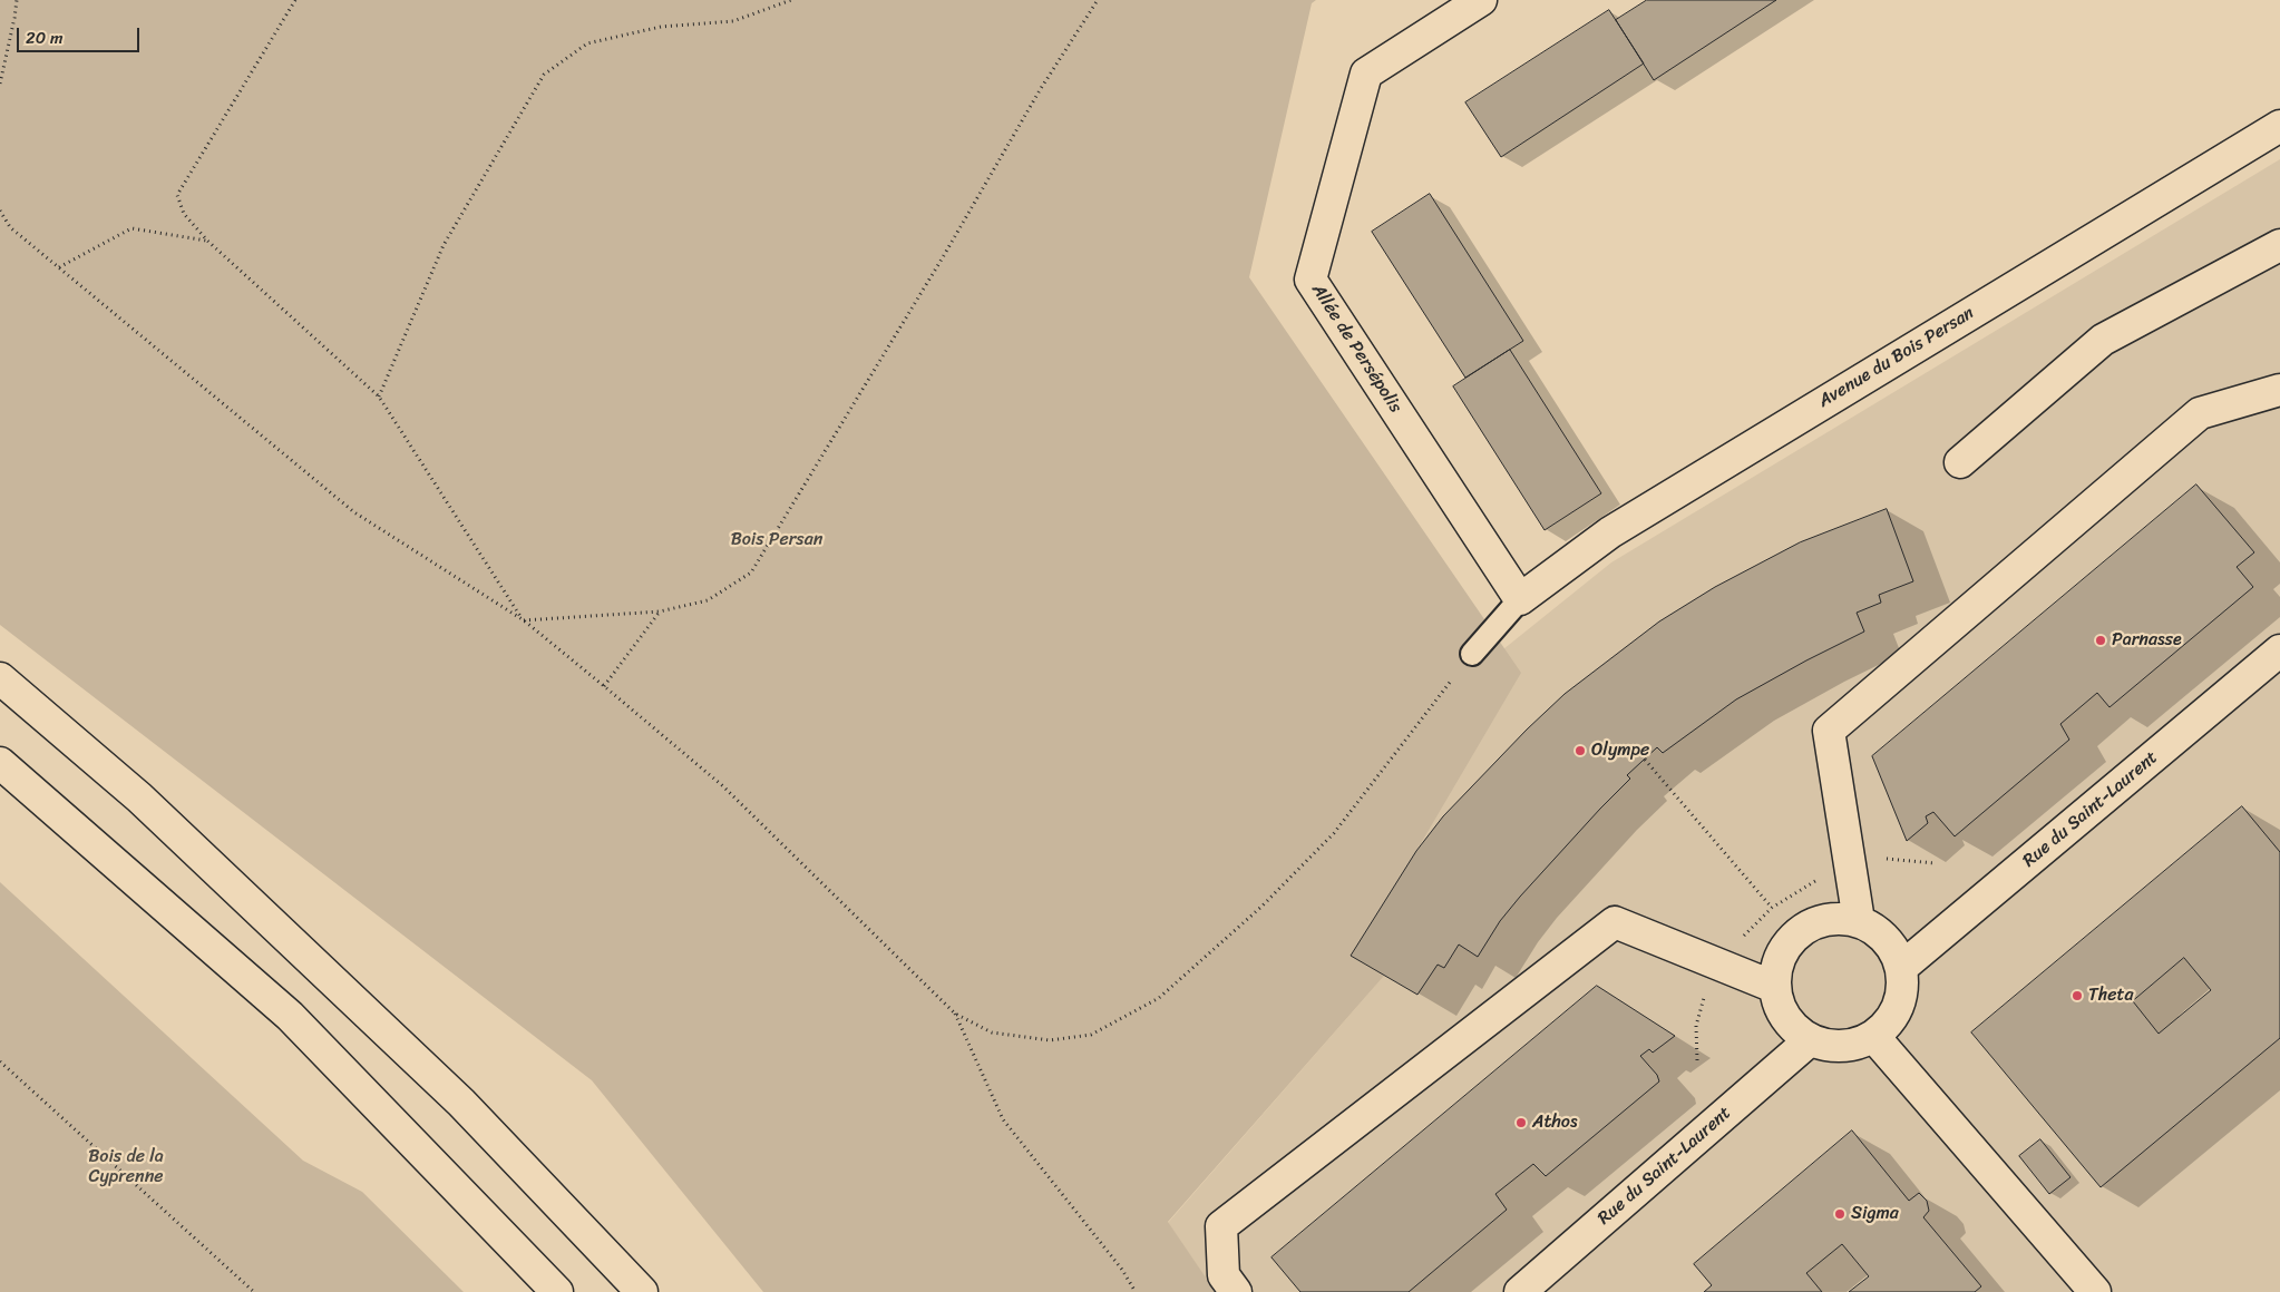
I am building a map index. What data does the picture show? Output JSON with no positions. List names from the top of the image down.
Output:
{
  "streets": {
    "main road": ["Allée de Persépolis", "Avenue du Bois Persan", "Rue du Saint-Laurent"]
  },
  "crossings": [
    ["Allée de Persépolis", "Avenue du Bois Persan"]
  ],
  "parks": ["Bois Persan", "Bois de la Cyprenne"],
  "places": [
    "Parnasse",
    "Olympe",
    "Theta",
    "Athos",
    "Sigma"
  ],
  "scale_bar": "20 m"
}
